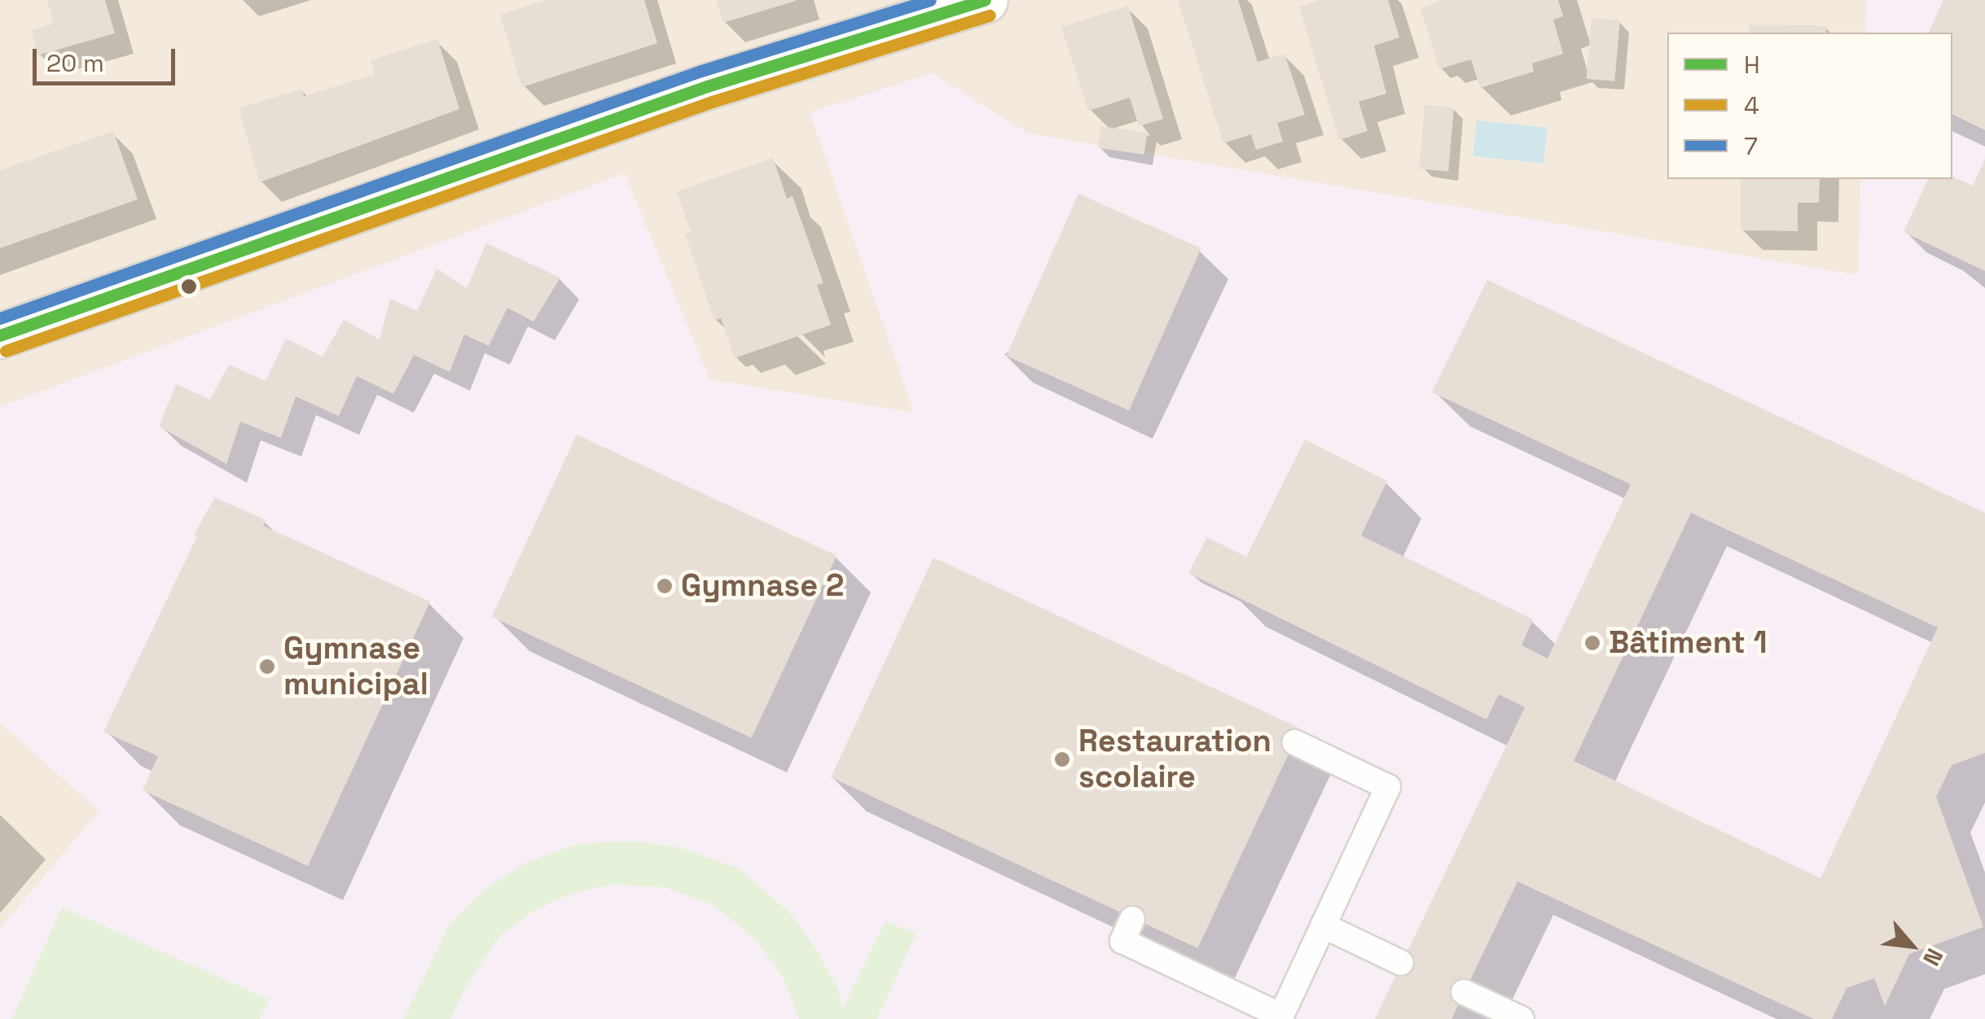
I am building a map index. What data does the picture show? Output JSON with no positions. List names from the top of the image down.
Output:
{
  "places": [
    "Gymnase 2",
    "Bâtiment 1",
    "Gymnase municipal",
    "Restauration scolaire"
  ],
  "lines": ["transit line H", "transit line 7", "transit line 4"],
  "legend": ["H", "4", "7"],
  "scale_bar": "20 m",
  "north": "bottom right"
}
